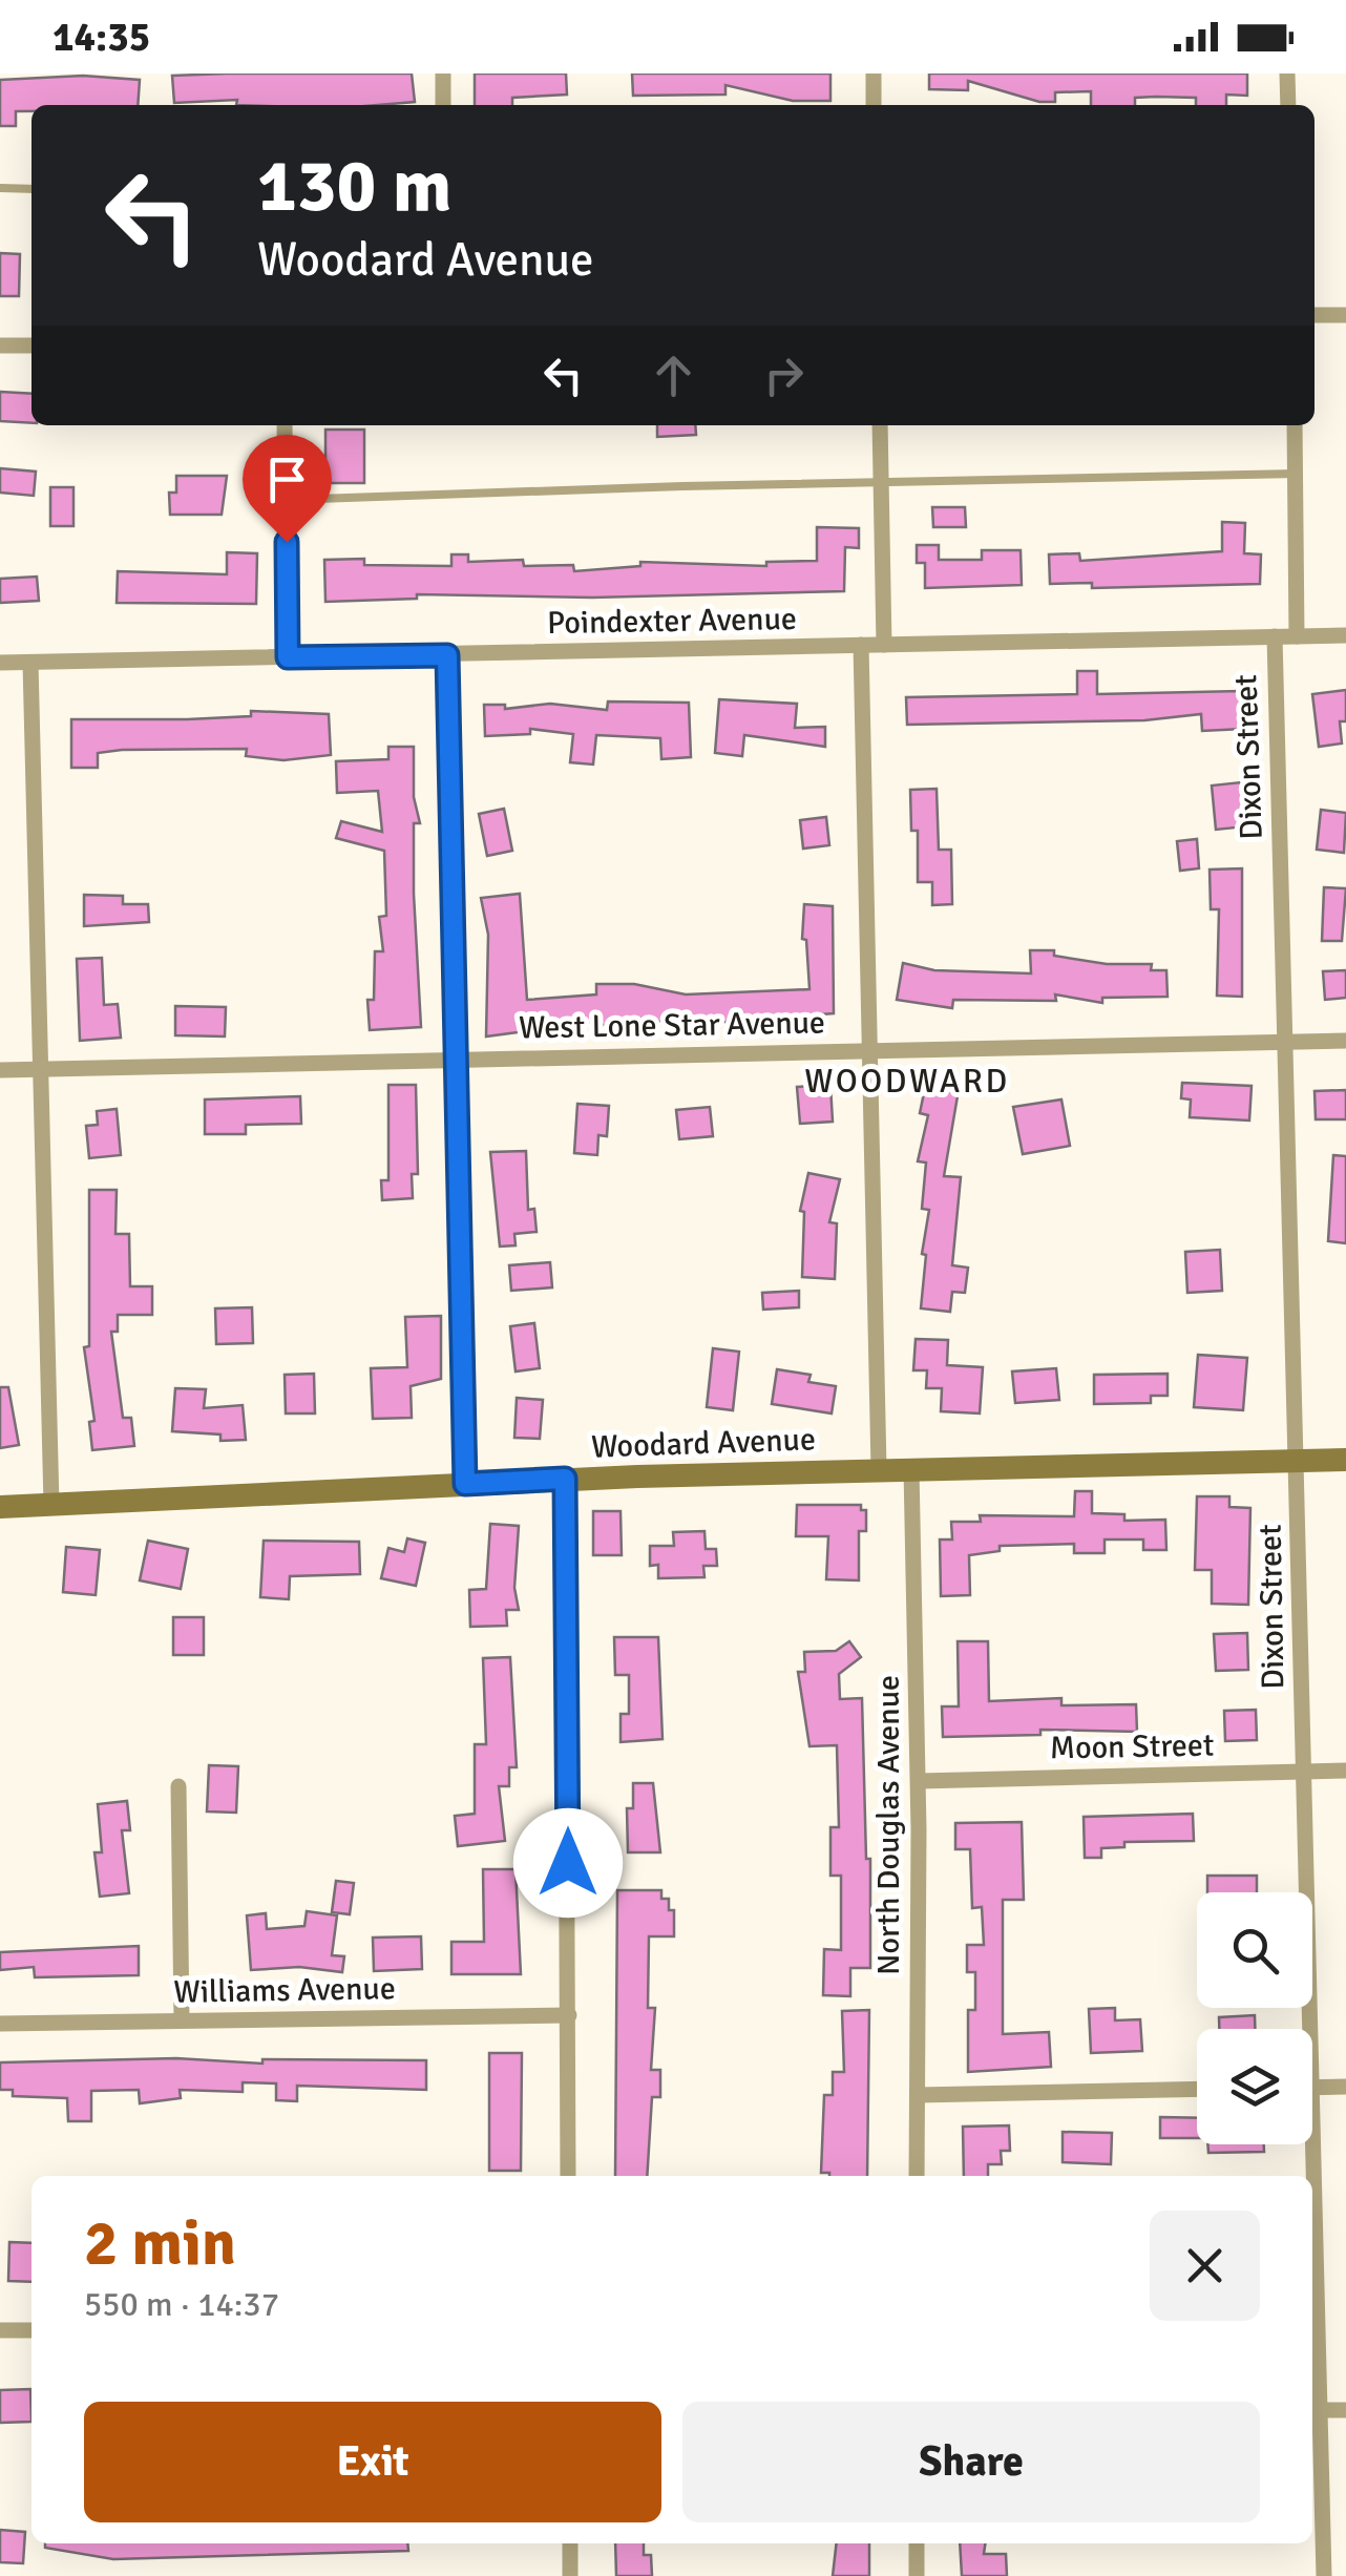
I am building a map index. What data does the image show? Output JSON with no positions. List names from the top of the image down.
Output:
{
  "streets": {
    "street": [
      "Poindexter Avenue",
      "Dixon Street",
      "West Lone Star Avenue",
      "Woodard Avenue",
      "Moon Street",
      "North Douglas Avenue",
      "Williams Avenue"
    ]
  },
  "crossings": [
    ["Poindexter Avenue", "Dixon Street"],
    ["Dixon Street", "West Lone Star Avenue"],
    ["Dixon Street", "Woodard Avenue"],
    ["Dixon Street", "Moon Street"],
    ["Woodard Avenue", "North Douglas Avenue"],
    ["Moon Street", "North Douglas Avenue"]
  ],
  "districts": ["WOODWARD"],
  "page": {
    "status": "14:35",
    "turn": ["130 m", "Woodard Avenue"],
    "heading": ["2 min", "550 m · 14:37"],
    "buttons": ["Exit", "Share"]
  }
}
